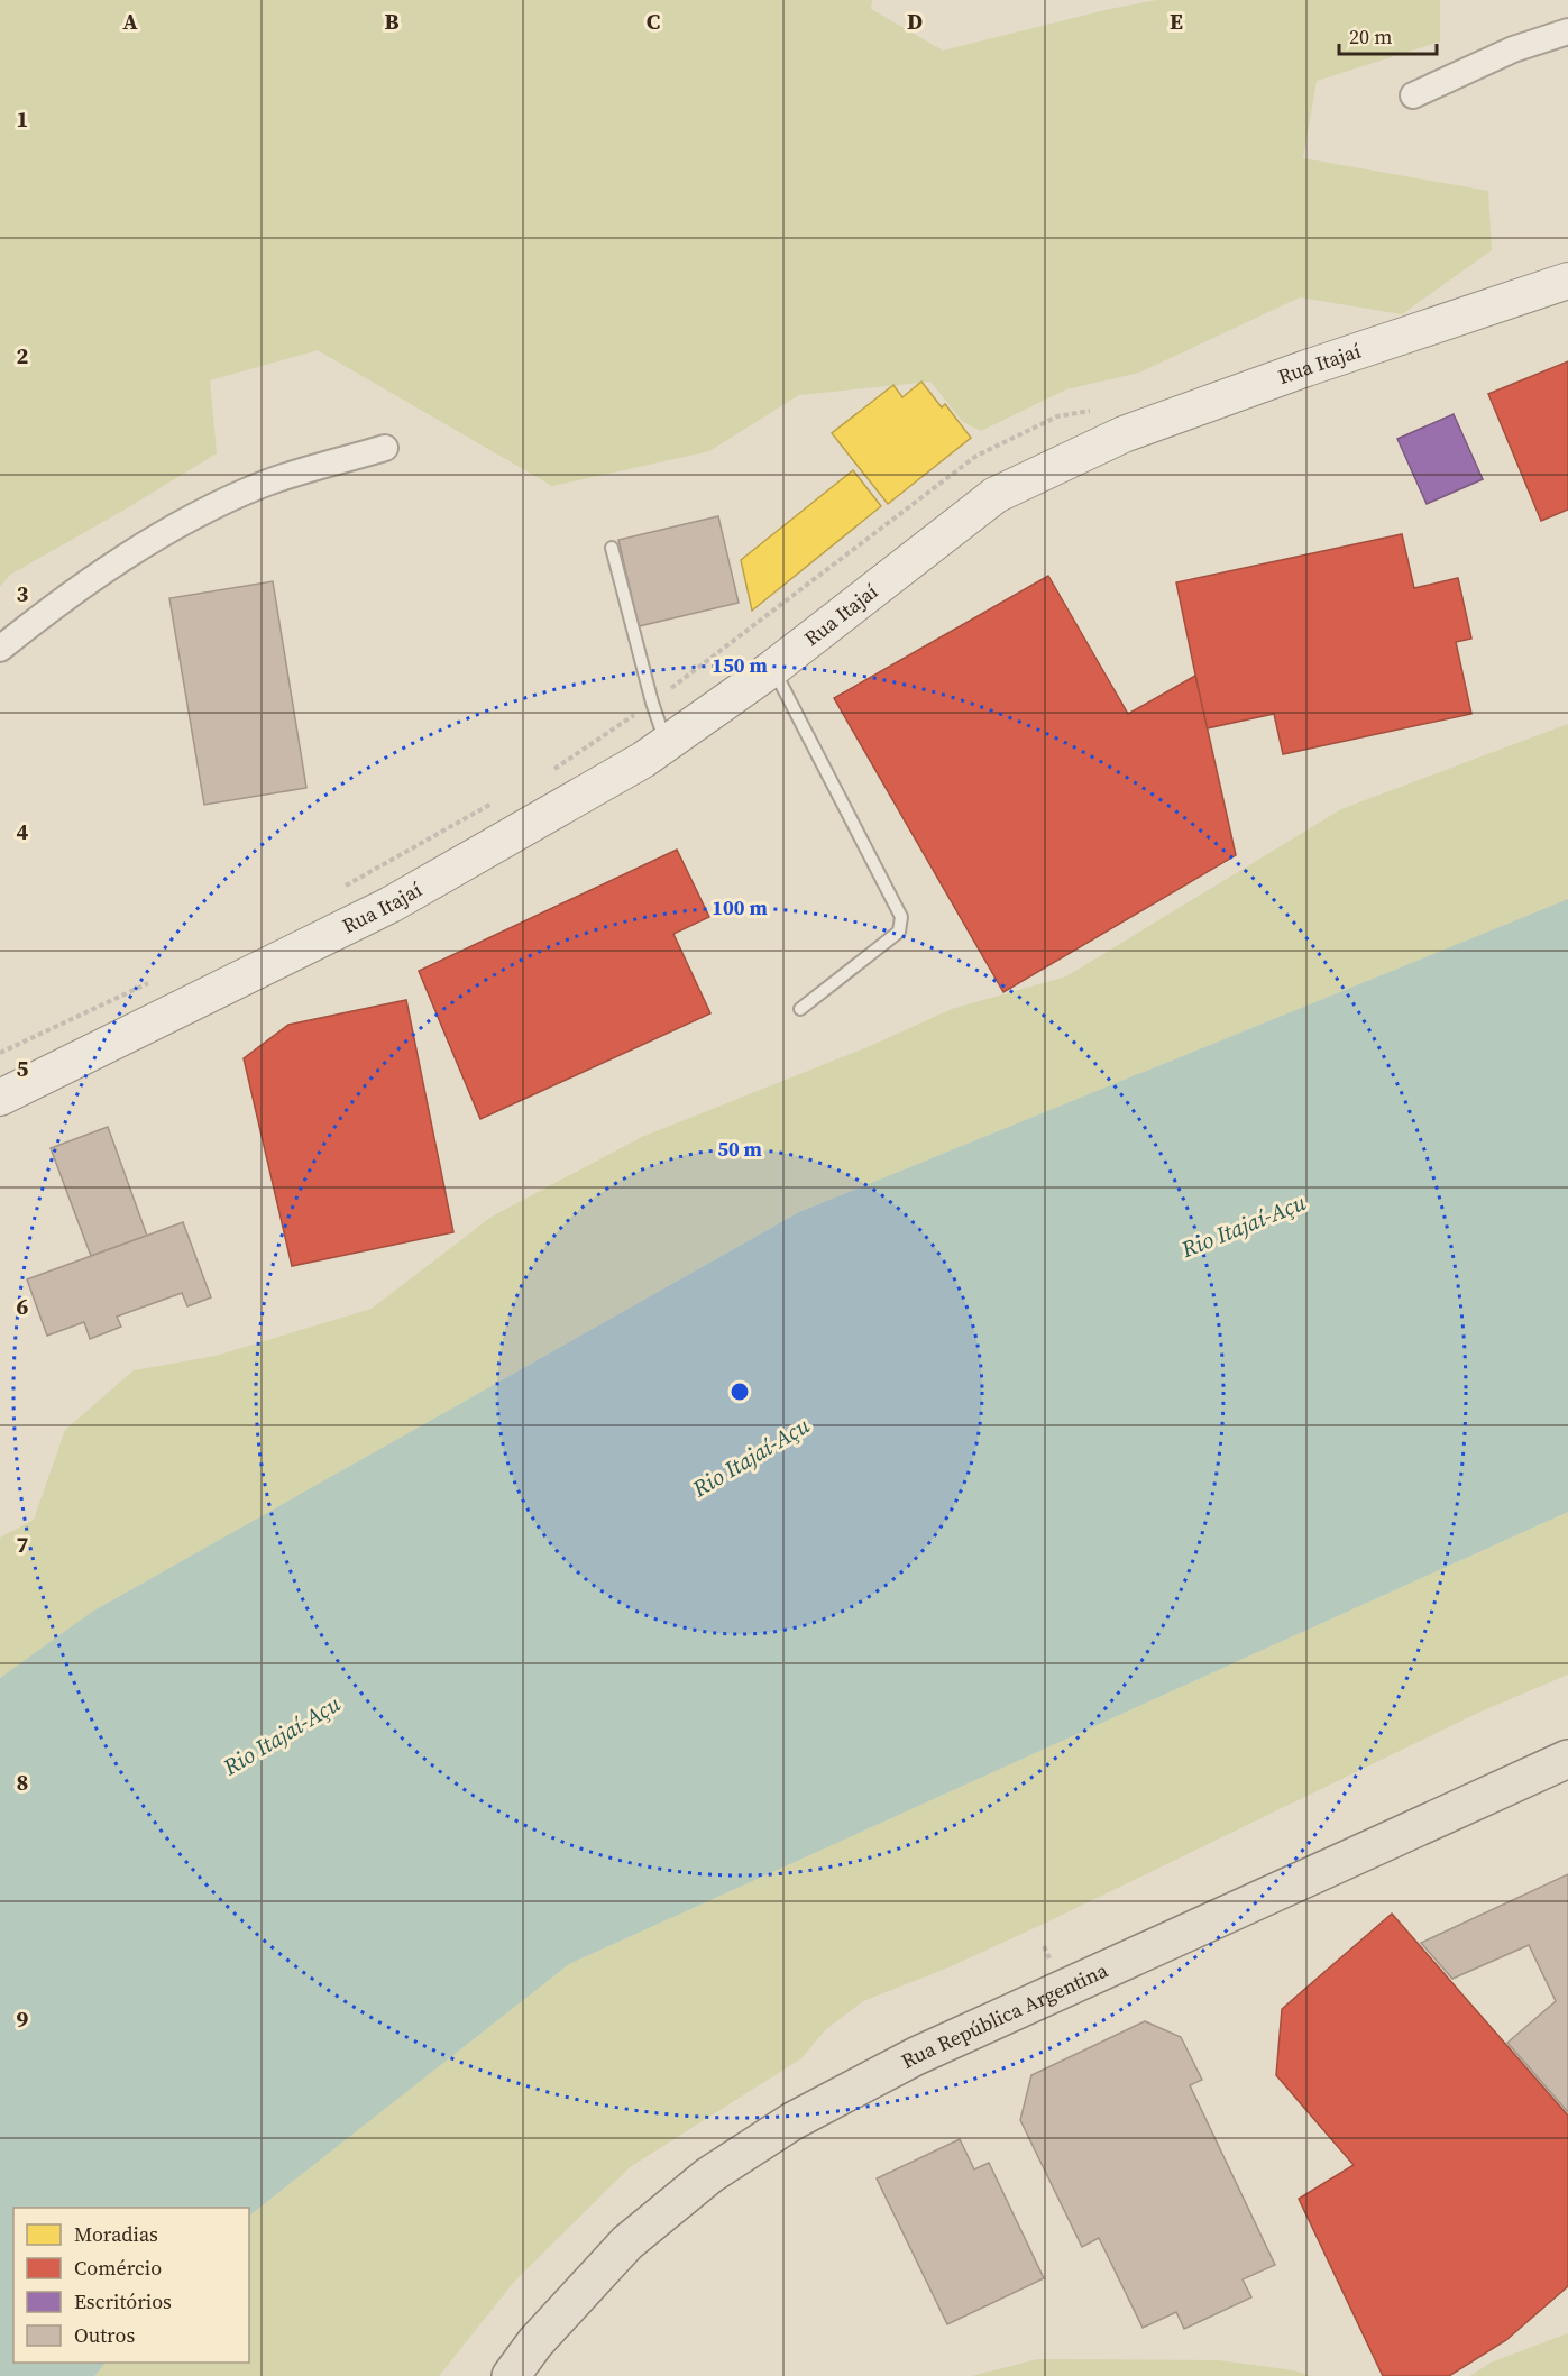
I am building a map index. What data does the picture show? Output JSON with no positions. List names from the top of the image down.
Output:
{
  "streets": {
    "main road": ["Rua Itajaí", "Rua República Argentina"]
  },
  "water": ["Rio Itajaí-Açu"],
  "legend": [
    "Moradias",
    "Comércio",
    "Escritórios",
    "Outros"
  ],
  "scale_bar": "20 m",
  "grid": {
    "columns": [
      "A",
      "B",
      "C",
      "D",
      "E"
    ],
    "rows": [
      "1",
      "2",
      "3",
      "4",
      "5",
      "6",
      "7",
      "8",
      "9"
    ]
  },
  "rings": ["150 m", "100 m", "50 m"]
}
